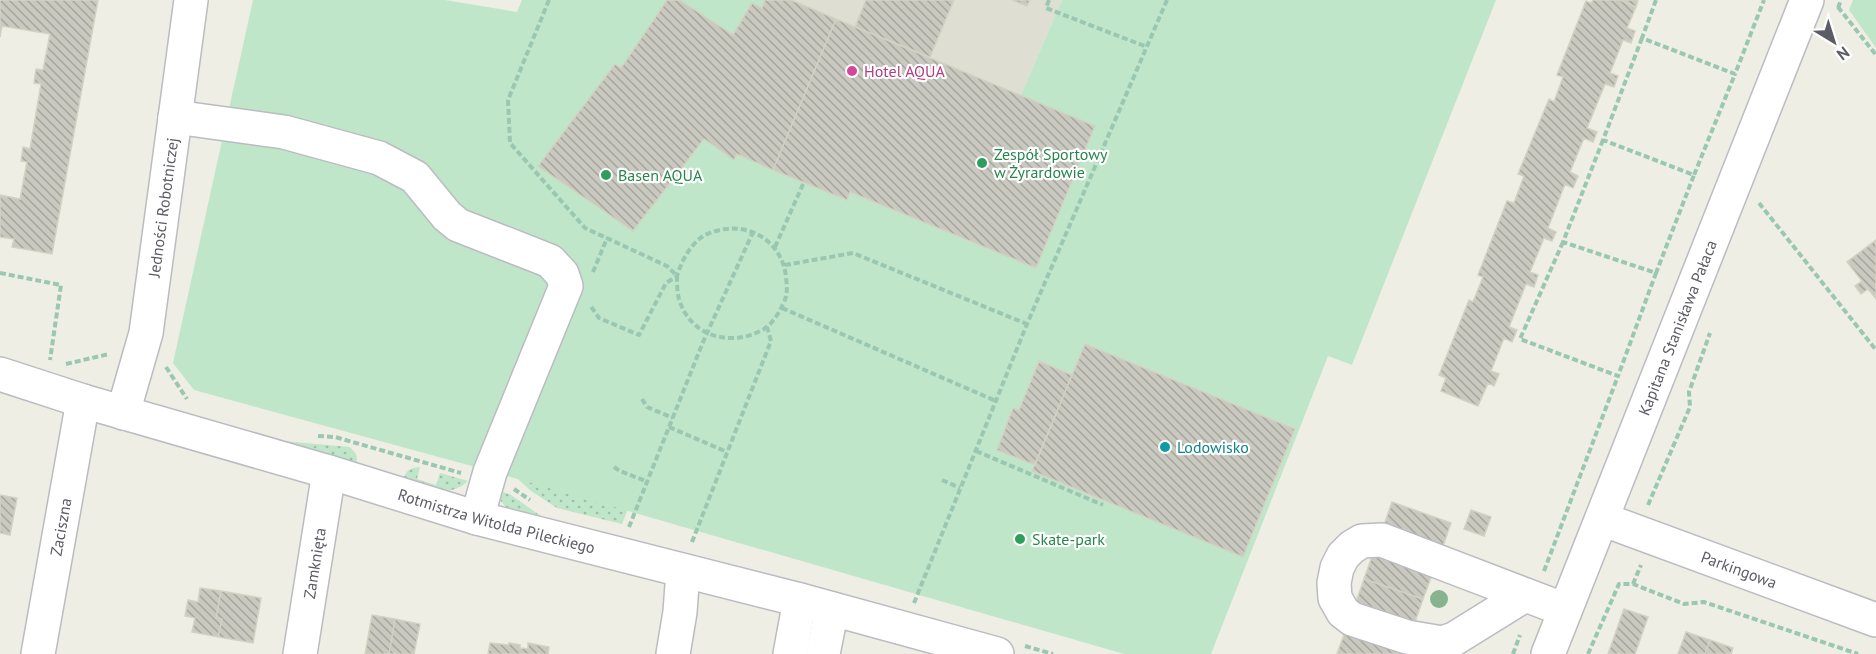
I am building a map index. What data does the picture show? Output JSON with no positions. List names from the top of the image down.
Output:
{
  "streets": {
    "street": [
      "Jedności Robotniczej",
      "Kapitana Stanisława Pałaca",
      "Rotmistrza Witolda Pileckiego",
      "Zaciszna",
      "Zamknięta",
      "Parkingowa"
    ]
  },
  "crossings": [
    ["Jedności Robotniczej", "Rotmistrza Witolda Pileckiego"],
    ["Kapitana Stanisława Pałaca", "Parkingowa"],
    ["Rotmistrza Witolda Pileckiego", "Zaciszna"],
    ["Rotmistrza Witolda Pileckiego", "Zamknięta"]
  ],
  "places": [
    "Hotel AQUA",
    "Zespół Sportowy w Żyrardowie",
    "Basen AQUA",
    "Lodowisko",
    "Skate-park"
  ],
  "north": "bottom right"
}
